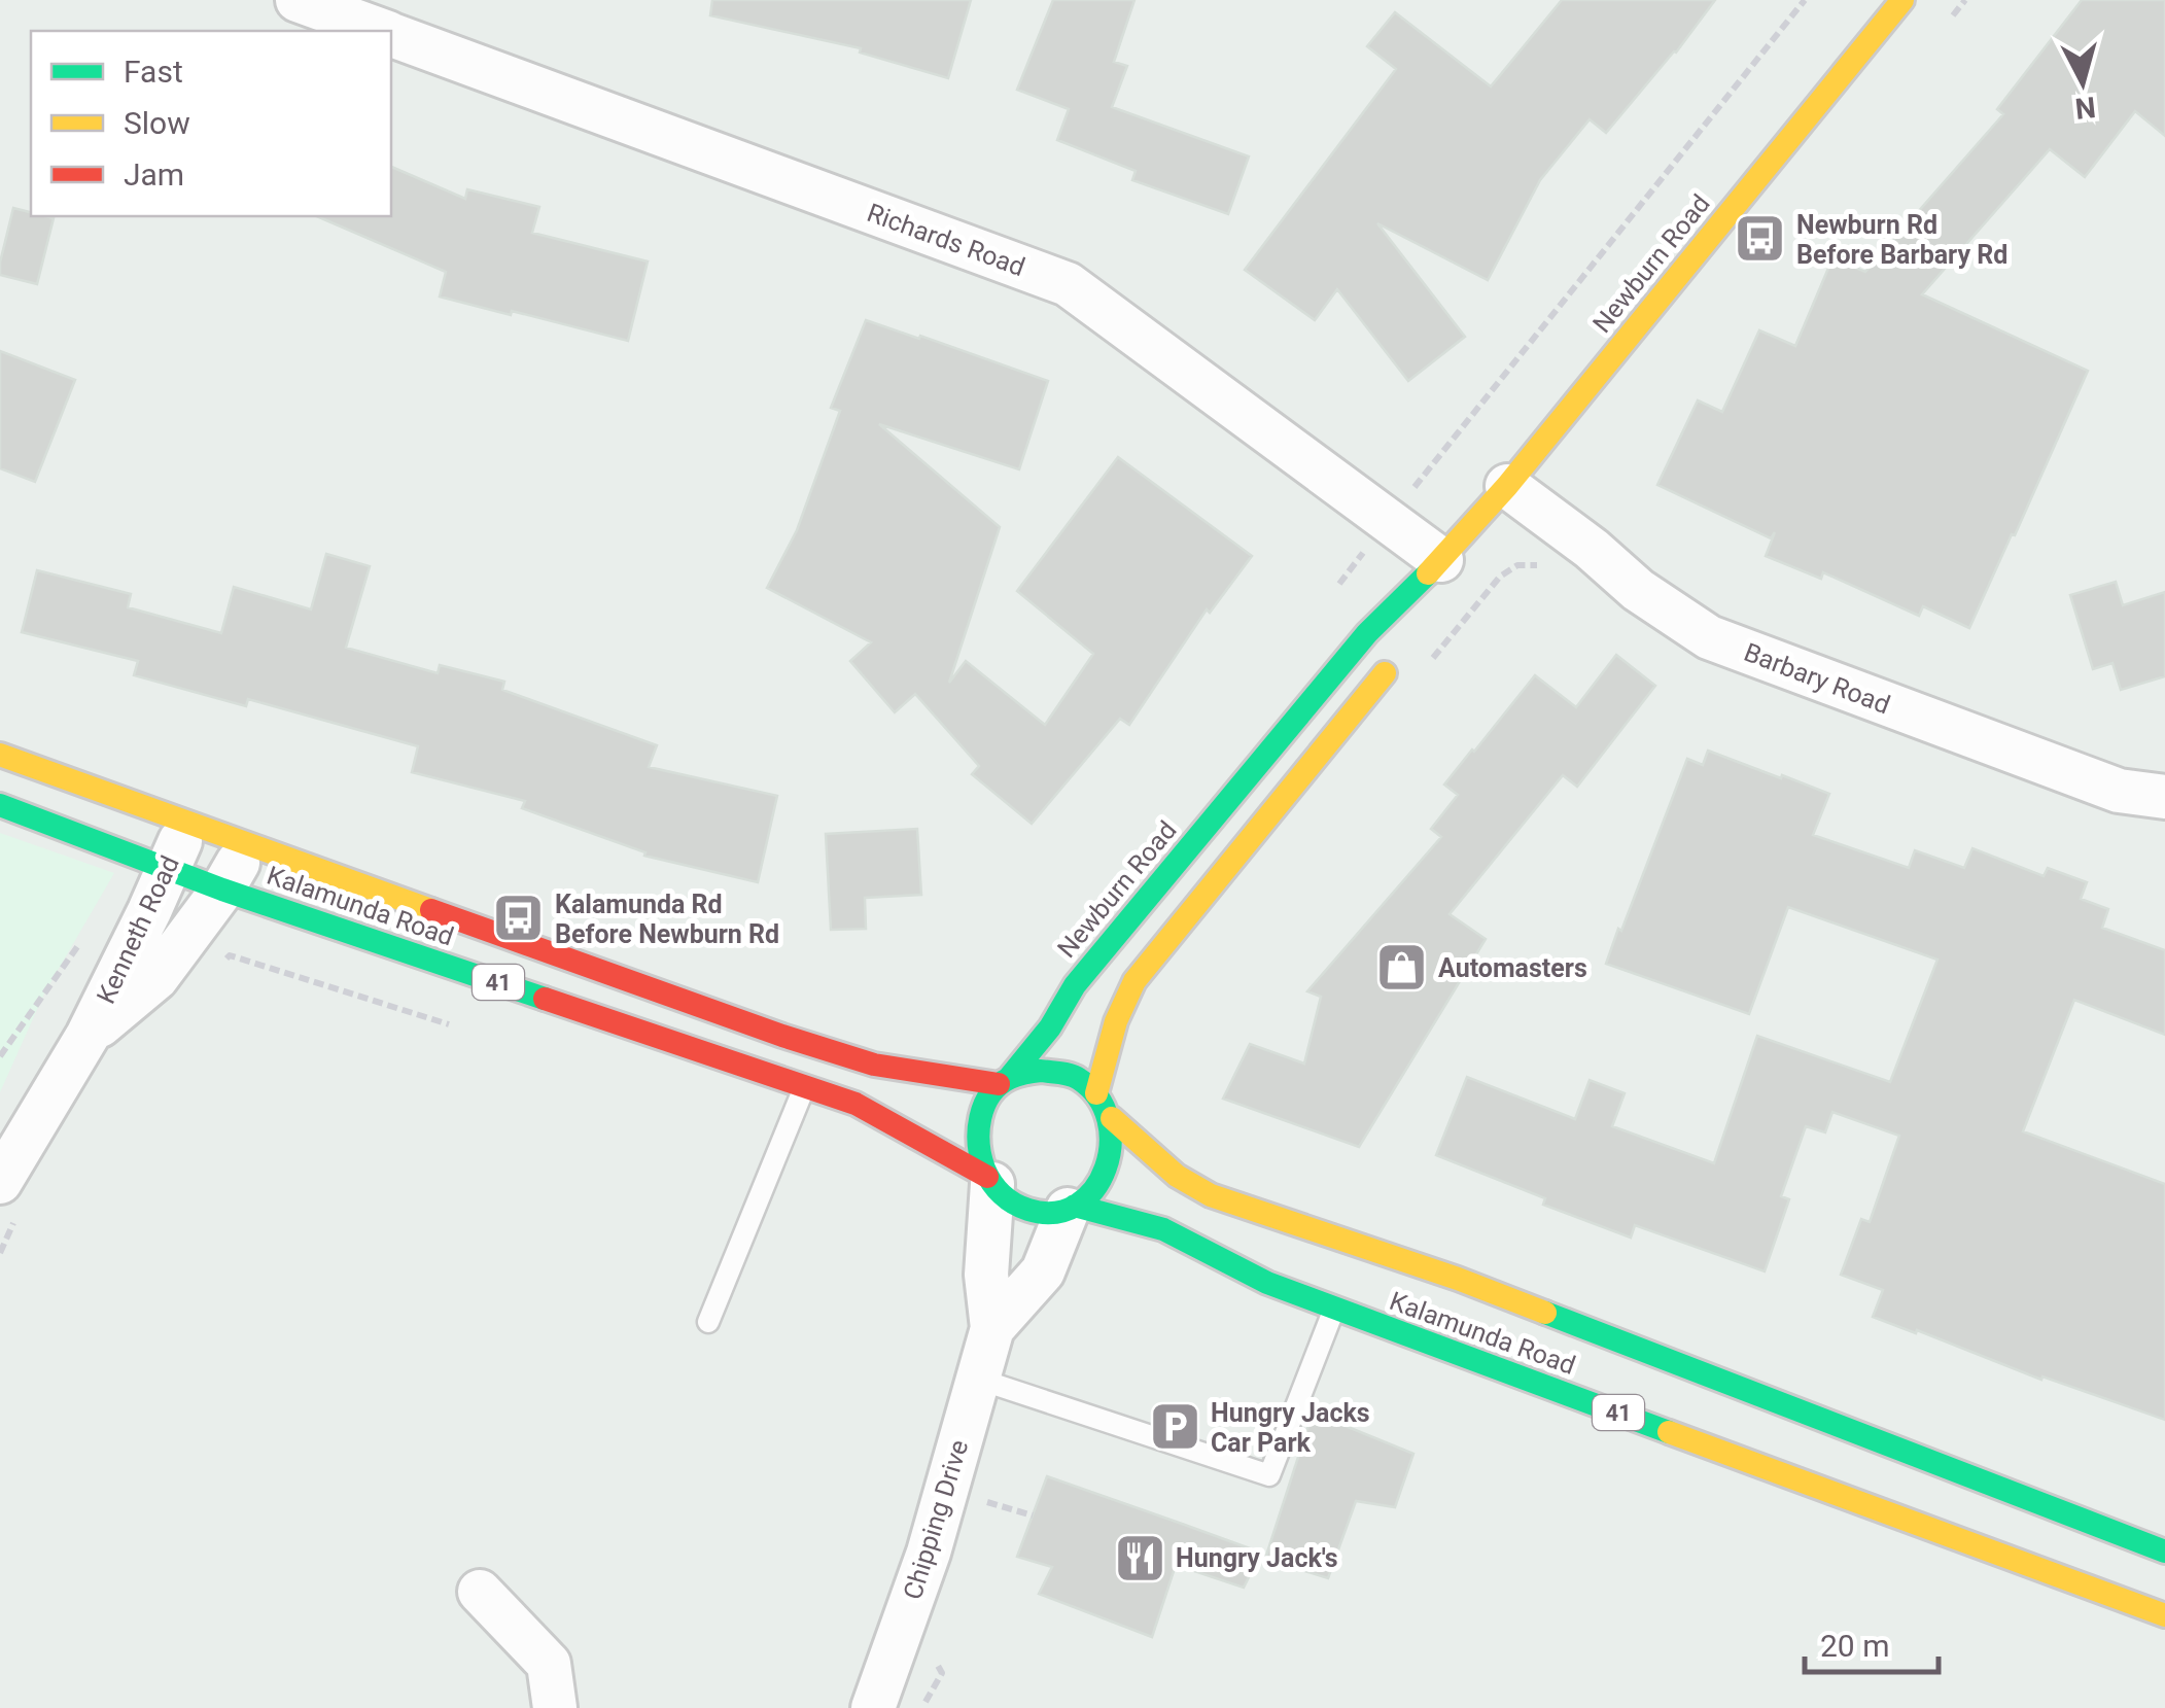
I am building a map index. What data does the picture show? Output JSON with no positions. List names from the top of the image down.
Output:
{
  "streets": {
    "main road": ["Newburn Road", "Kalamunda Road", "41"],
    "street": [
      "Richards Road",
      "Barbary Road",
      "Kenneth Road",
      "Chipping Drive"
    ]
  },
  "crossings": [
    ["Richards Road", "Newburn Road"],
    ["Newburn Road", "Barbary Road"],
    ["Newburn Road", "Kalamunda Road"],
    ["Newburn Road", "Chipping Drive"],
    ["Kalamunda Road", "Kenneth Road"],
    ["Kalamunda Road", "Chipping Drive"]
  ],
  "places": {
    "bus stop": ["Newburn Rd Before Barbary Rd", "Kalamunda Rd Before Newburn Rd"],
    "shop": ["Automasters"],
    "parking": ["Hungry Jacks Car Park"],
    "restaurant": ["Hungry Jack's"]
  },
  "legend": ["Fast", "Slow", "Jam"],
  "scale_bar": "20 m",
  "north": "bottom"
}
